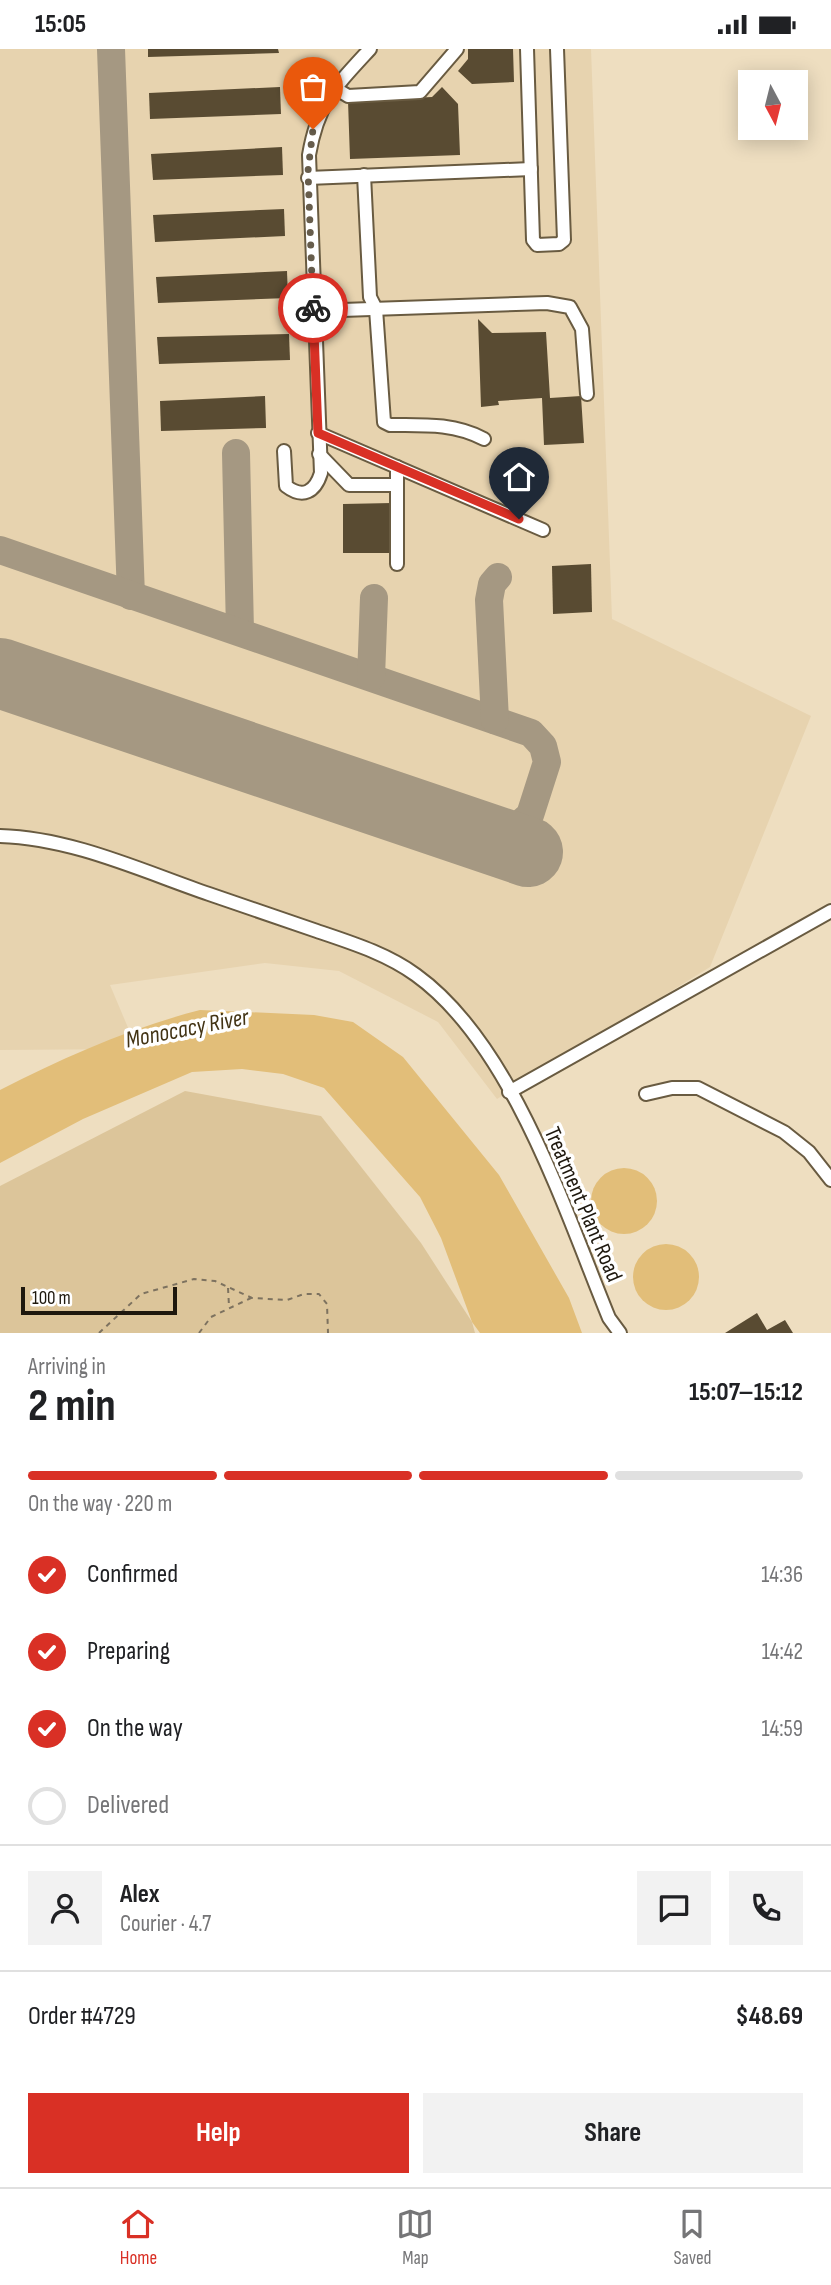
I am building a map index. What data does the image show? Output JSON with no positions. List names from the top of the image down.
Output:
{
  "streets": {
    "street": ["Treatment Plant Road"]
  },
  "water": ["Monocacy River"],
  "scale_bar": "100 m",
  "north": "bottom",
  "page": {
    "status": "15:05",
    "scale": "100 m",
    "heading": ["2 min", "Arriving in", "15:07–15:12"],
    "panel": [
      "Alex",
      "Courier · 4.7",
      "Order #4729",
      "$48.69"
    ],
    "bar": "On the way · 220 m",
    "list": [
      ["Confirmed", "14:36"],
      ["Preparing", "14:42"],
      ["On the way", "14:59"],
      "Delivered"
    ],
    "buttons": ["Help", "Share"],
    "tabs": ["Home", "Map", "Saved"]
  }
}
